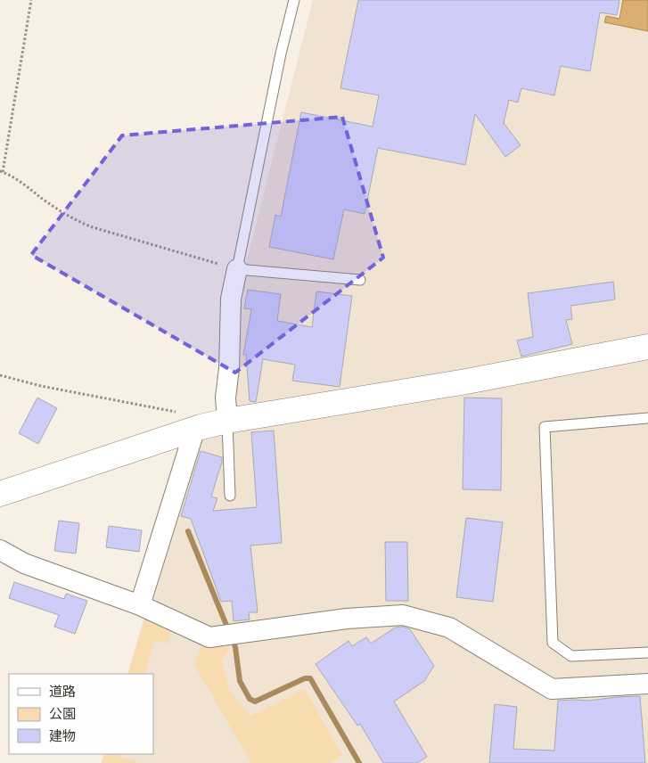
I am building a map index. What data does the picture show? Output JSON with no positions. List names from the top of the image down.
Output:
{
  "legend": ["道路", "公園", "建物"]
}
